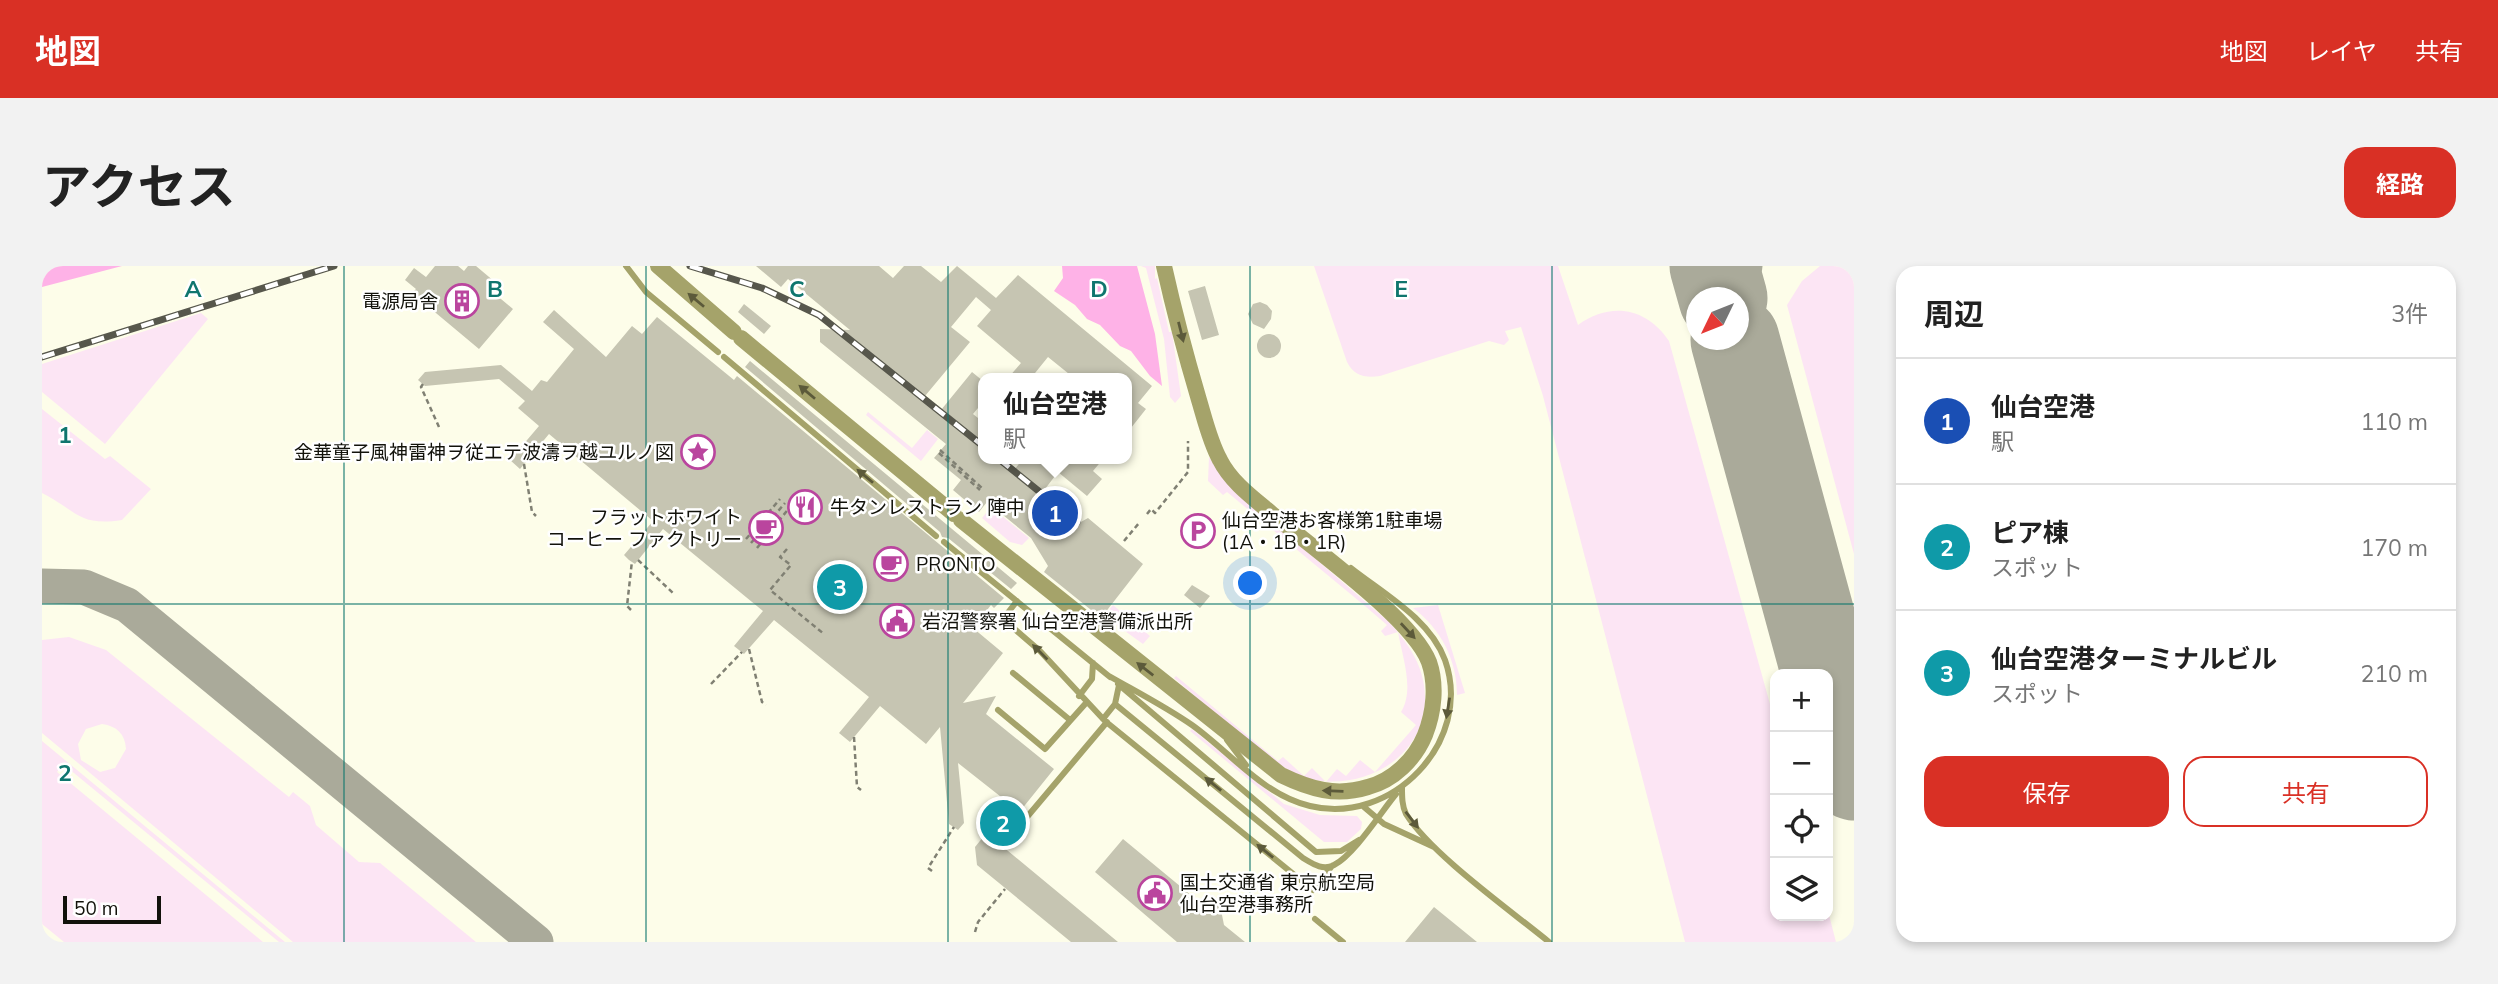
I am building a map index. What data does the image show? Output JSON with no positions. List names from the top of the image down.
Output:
{
  "places": {
    "building": ["電源局舎"],
    "place": ["金華童子風神雷神ヲ従エテ波濤ヲ越ユルノ図"],
    "restaurant": ["牛タンレストラン 陣中"],
    "cafe": ["フラットホワイト コーヒー ファクトリー", "PRONTO"],
    "parking": ["仙台空港お客様第1駐車場 (1A・1B・1R)"],
    "public building": ["岩沼警察署 仙台空港警備派出所", "国土交通省 東京航空局 仙台空港事務所"]
  },
  "scale_bar": "50 m",
  "north": "bottom left",
  "page": {
    "header": "地図",
    "nav": ["地図", "レイヤ", "共有"],
    "title": "アクセス",
    "buttons": [
      "経路",
      ["保存", "共有"]
    ],
    "heading": ["周辺", "3件"],
    "list": [
      {
        "mark": "1",
        "name": "仙台空港",
        "note": "駅",
        "value": "110 m"
      },
      {
        "mark": "2",
        "name": "ピア棟",
        "note": "スポット",
        "value": "170 m"
      },
      {
        "mark": "3",
        "name": "仙台空港ターミナルビル",
        "note": "スポット",
        "value": "210 m"
      }
    ],
    "popup": ["仙台空港", "駅"],
    "pins": ["1", "3", "2"],
    "map_buttons": ["+", "−"],
    "scale": "50 m"
  },
  "grid": {
    "columns": [
      "A",
      "B",
      "C",
      "D",
      "E"
    ],
    "rows": ["1", "2"]
  }
}
